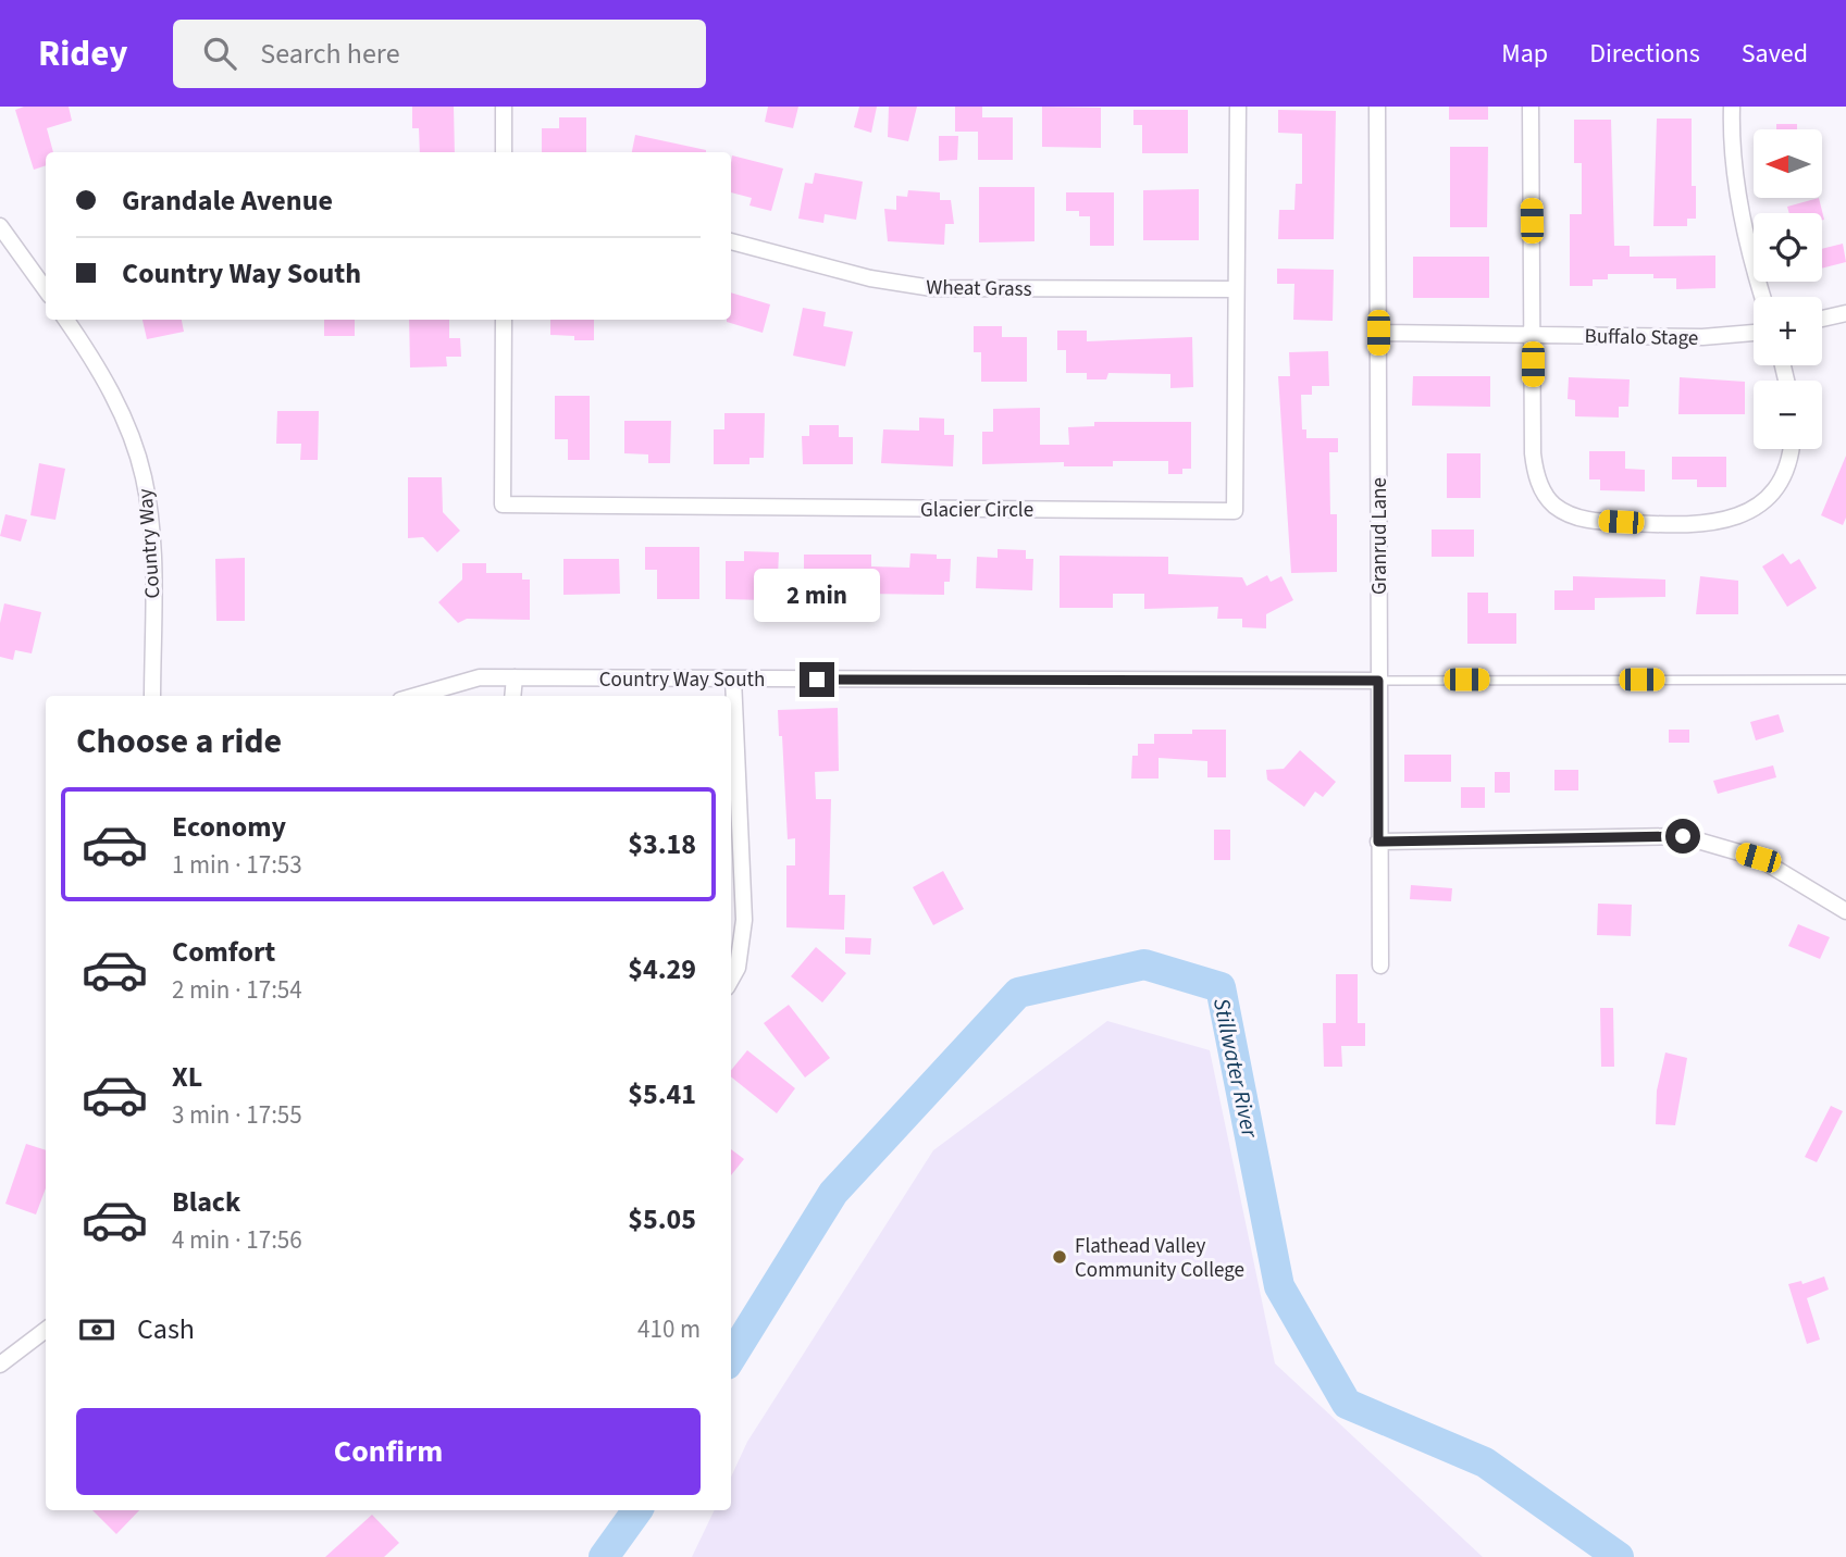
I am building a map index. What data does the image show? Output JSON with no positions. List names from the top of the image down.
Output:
{
  "streets": {
    "street": [
      "Wheat Grass",
      "Buffalo Stage",
      "Glacier Circle",
      "Granrud Lane",
      "Country Way",
      "Country Way South"
    ]
  },
  "crossings": [
    ["Wheat Grass", "Glacier Circle"],
    ["Buffalo Stage", "Granrud Lane"],
    ["Granrud Lane", "Country Way South"]
  ],
  "water": ["Stillwater River"],
  "places": ["Flathead Valley Community College"],
  "north": "left",
  "page": {
    "header": "Ridey",
    "search": "Search here",
    "nav": ["Map", "Directions", "Saved"],
    "map_buttons": ["+", "−"],
    "banner": ["Grandale Avenue", "Country Way South"],
    "bubble": "2 min",
    "heading": "Choose a ride",
    "list": [
      {
        "name": "Economy",
        "note": "1 min · 17:53",
        "value": "$3.18"
      },
      {
        "name": "Comfort",
        "note": "2 min · 17:54",
        "value": "$4.29"
      },
      {
        "name": "XL",
        "note": "3 min · 17:55",
        "value": "$5.41"
      },
      {
        "name": "Black",
        "note": "4 min · 17:56",
        "value": "$5.05"
      }
    ],
    "pay": ["Cash", "410 m"],
    "buttons": "Confirm"
  }
}
